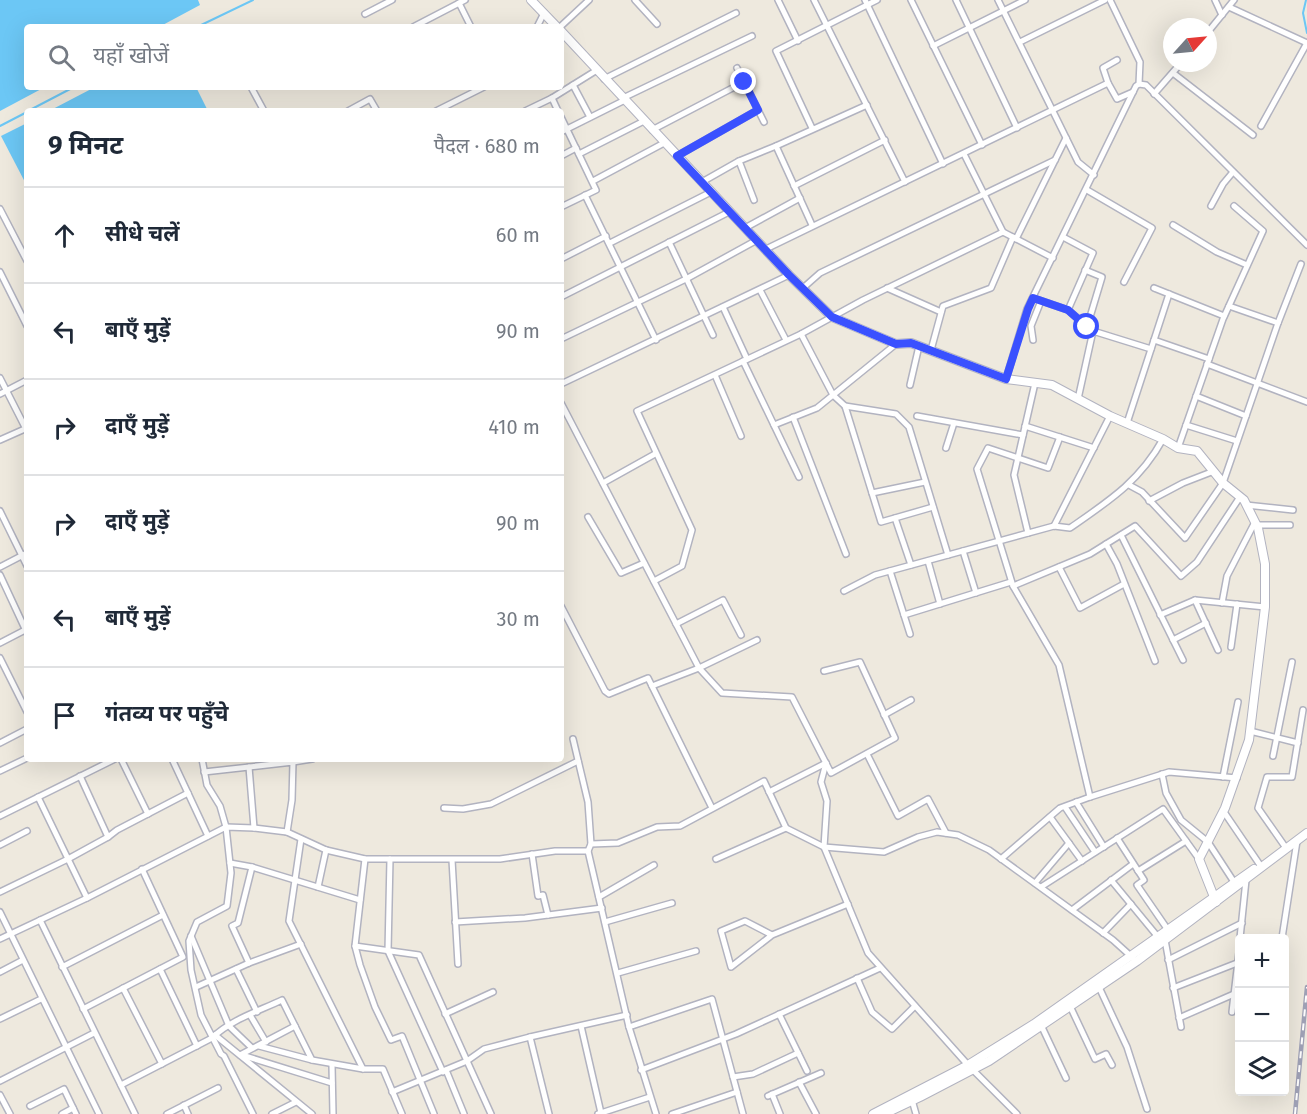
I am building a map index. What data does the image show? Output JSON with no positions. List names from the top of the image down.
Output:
{
  "north": "top right",
  "page": {
    "search": "यहाँ खोजें",
    "heading": ["9 मिनट", "पैदल · 680 m"],
    "list": [
      ["सीधे चलें", "60 m"],
      ["बाएँ मुड़ें", "90 m"],
      ["दाएँ मुड़ें", "410 m"],
      ["दाएँ मुड़ें", "90 m"],
      ["बाएँ मुड़ें", "30 m"],
      "गंतव्य पर पहुँचे"
    ],
    "map_buttons": ["+", "−"]
  }
}
